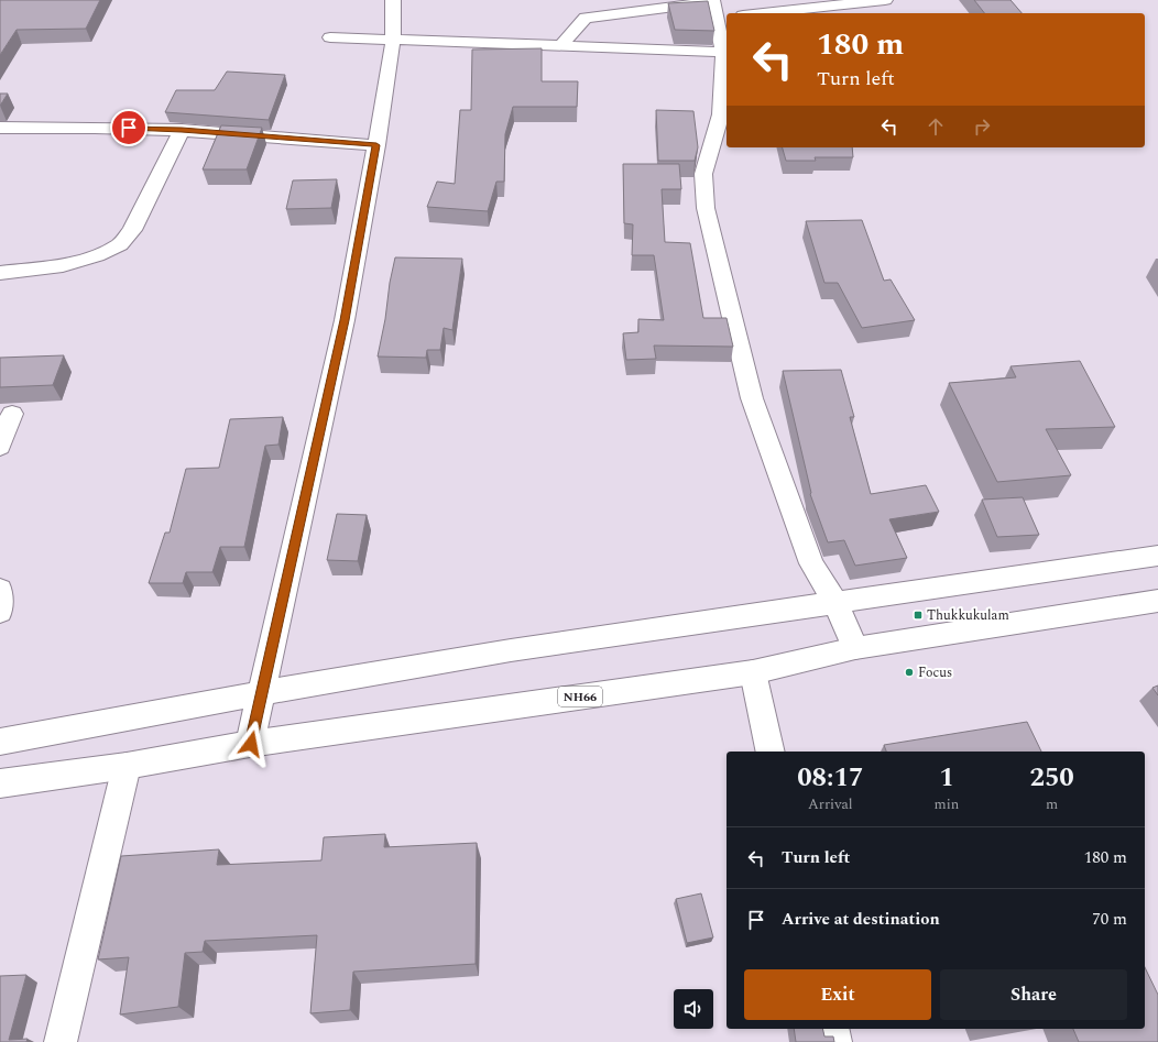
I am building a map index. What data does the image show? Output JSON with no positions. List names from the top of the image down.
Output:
{
  "streets": {
    "main road": ["NH66"]
  },
  "places": {
    "transit": ["Thukkukulam"],
    "other": ["Focus"]
  },
  "page": {
    "turn": ["180 m", "Turn left"],
    "eta": [
      "08:17",
      "Arrival",
      "1",
      "min",
      "250",
      "m"
    ],
    "list": [
      {
        "name": "Turn left",
        "value": "180 m"
      },
      {
        "name": "Arrive at destination",
        "value": "70 m"
      }
    ],
    "buttons": ["Exit", "Share"]
  }
}
